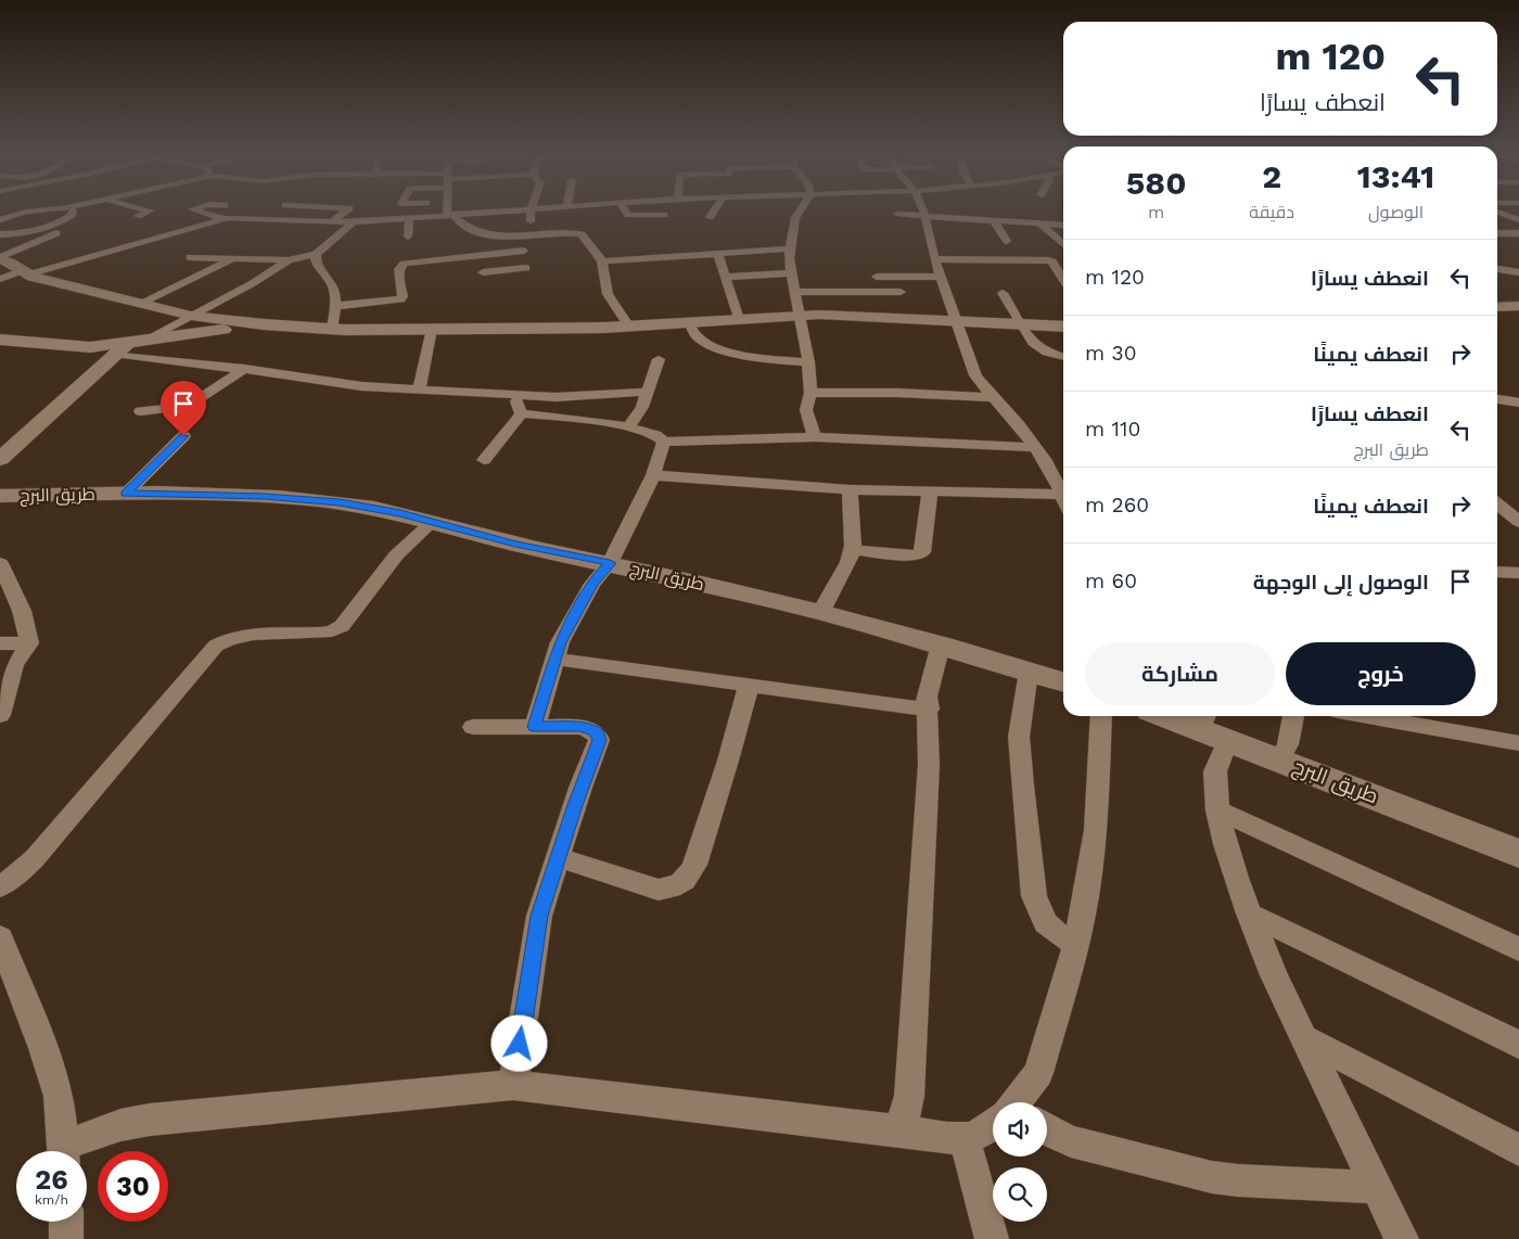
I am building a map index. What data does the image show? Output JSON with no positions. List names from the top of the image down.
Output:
{
  "streets": {
    "street": ["طريق البرج"]
  },
  "page": {
    "turn": ["120 m", "انعطف يسارًا"],
    "eta": [
      "13:41",
      "الوصول",
      "2",
      "دقيقة",
      "580",
      "m"
    ],
    "list": [
      {
        "name": "انعطف يسارًا",
        "value": "120 m"
      },
      {
        "name": "انعطف يمينًا",
        "value": "30 m"
      },
      {
        "name": "انعطف يسارًا",
        "note": "طريق البرج",
        "value": "110 m"
      },
      {
        "name": "انعطف يمينًا",
        "value": "260 m"
      },
      {
        "name": "الوصول إلى الوجهة",
        "value": "60 m"
      }
    ],
    "buttons": ["خروج", "مشاركة"],
    "speed": "26 km/h",
    "limit": "30"
  }
}
